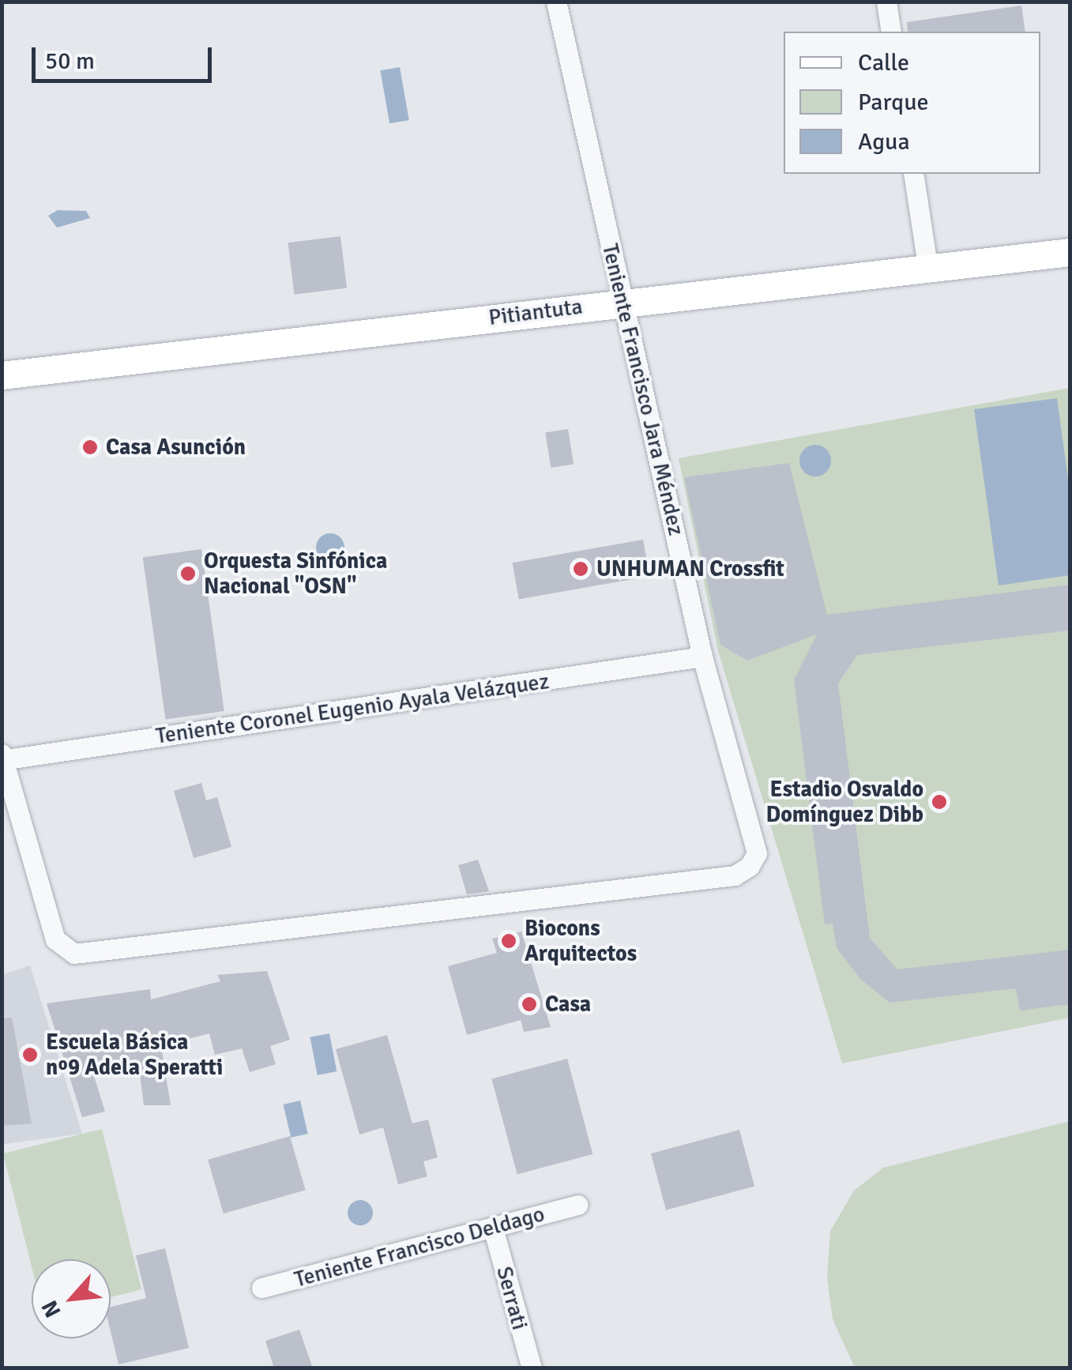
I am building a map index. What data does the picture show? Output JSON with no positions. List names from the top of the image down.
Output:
{
  "streets": {
    "street": [
      "Pitiantuta",
      "Teniente Francisco Jara Méndez",
      "Teniente Coronel Eugenio Ayala Velázquez",
      "Teniente Francisco Deldago",
      "Serrati"
    ]
  },
  "crossings": [
    ["Pitiantuta", "Teniente Francisco Jara Méndez"],
    ["Teniente Francisco Jara Méndez", "Teniente Coronel Eugenio Ayala Velázquez"],
    ["Teniente Francisco Deldago", "Serrati"]
  ],
  "places": [
    "Casa Asunción",
    "UNHUMAN Crossfit",
    "Orquesta Sinfónica Nacional \"OSN\"",
    "Estadio Osvaldo Domínguez Dibb",
    "Biocons Arquitectos",
    "Casa",
    "Escuela Básica nº9 Adela Speratti"
  ],
  "legend": ["Calle", "Parque", "Agua"],
  "scale_bar": "50 m",
  "north": "bottom left"
}
